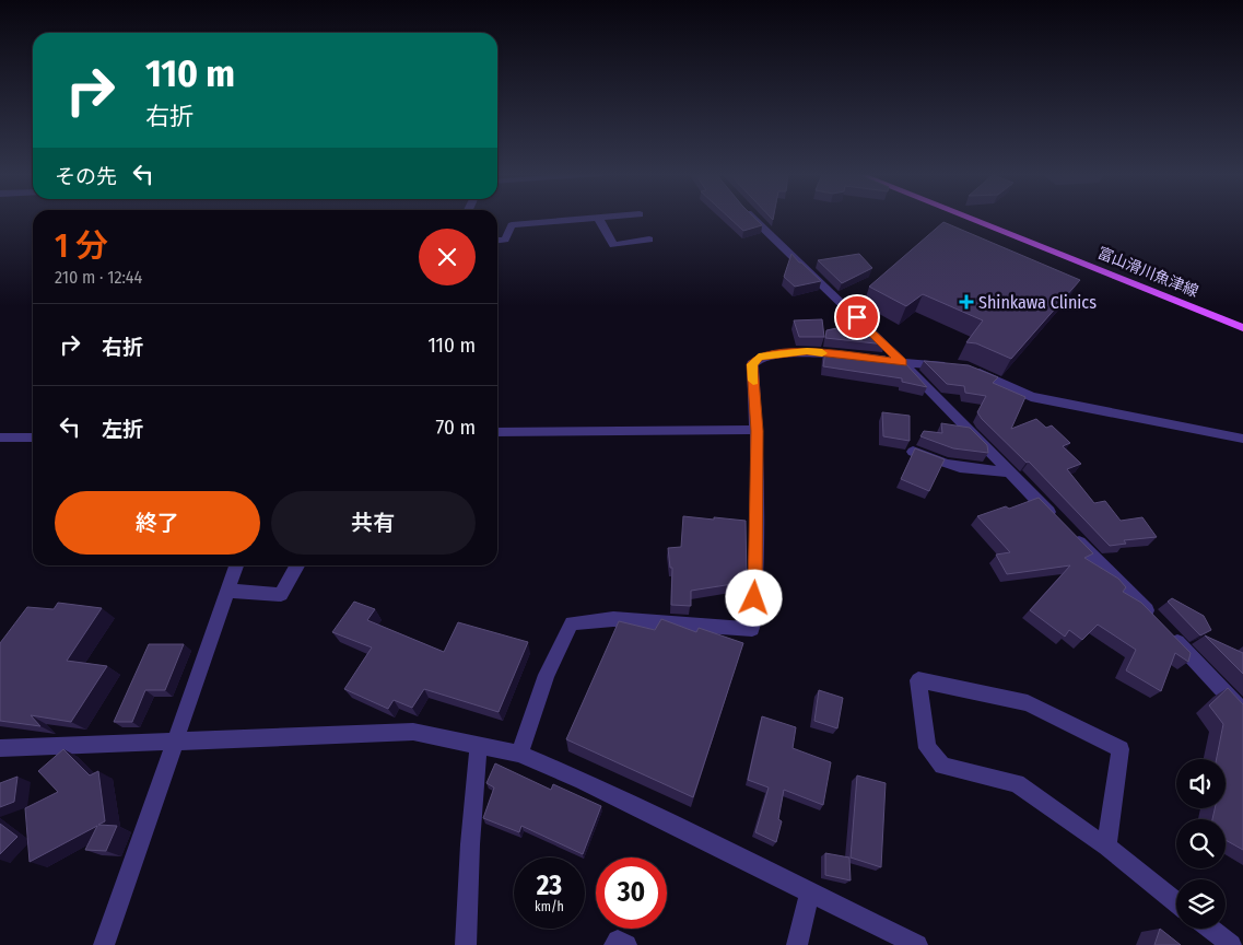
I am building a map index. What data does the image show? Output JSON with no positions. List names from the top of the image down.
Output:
{
  "streets": {
    "main road": ["富山滑川魚津線"]
  },
  "places": {
    "health": ["Shinkawa Clinics"]
  },
  "page": {
    "turn": ["110 m", "右折"],
    "then": "その先",
    "heading": ["1 分", "210 m · 12:44"],
    "list": [
      {
        "name": "右折",
        "value": "110 m"
      },
      {
        "name": "左折",
        "value": "70 m"
      }
    ],
    "buttons": ["終了", "共有"],
    "speed": "23 km/h",
    "limit": "30"
  }
}
